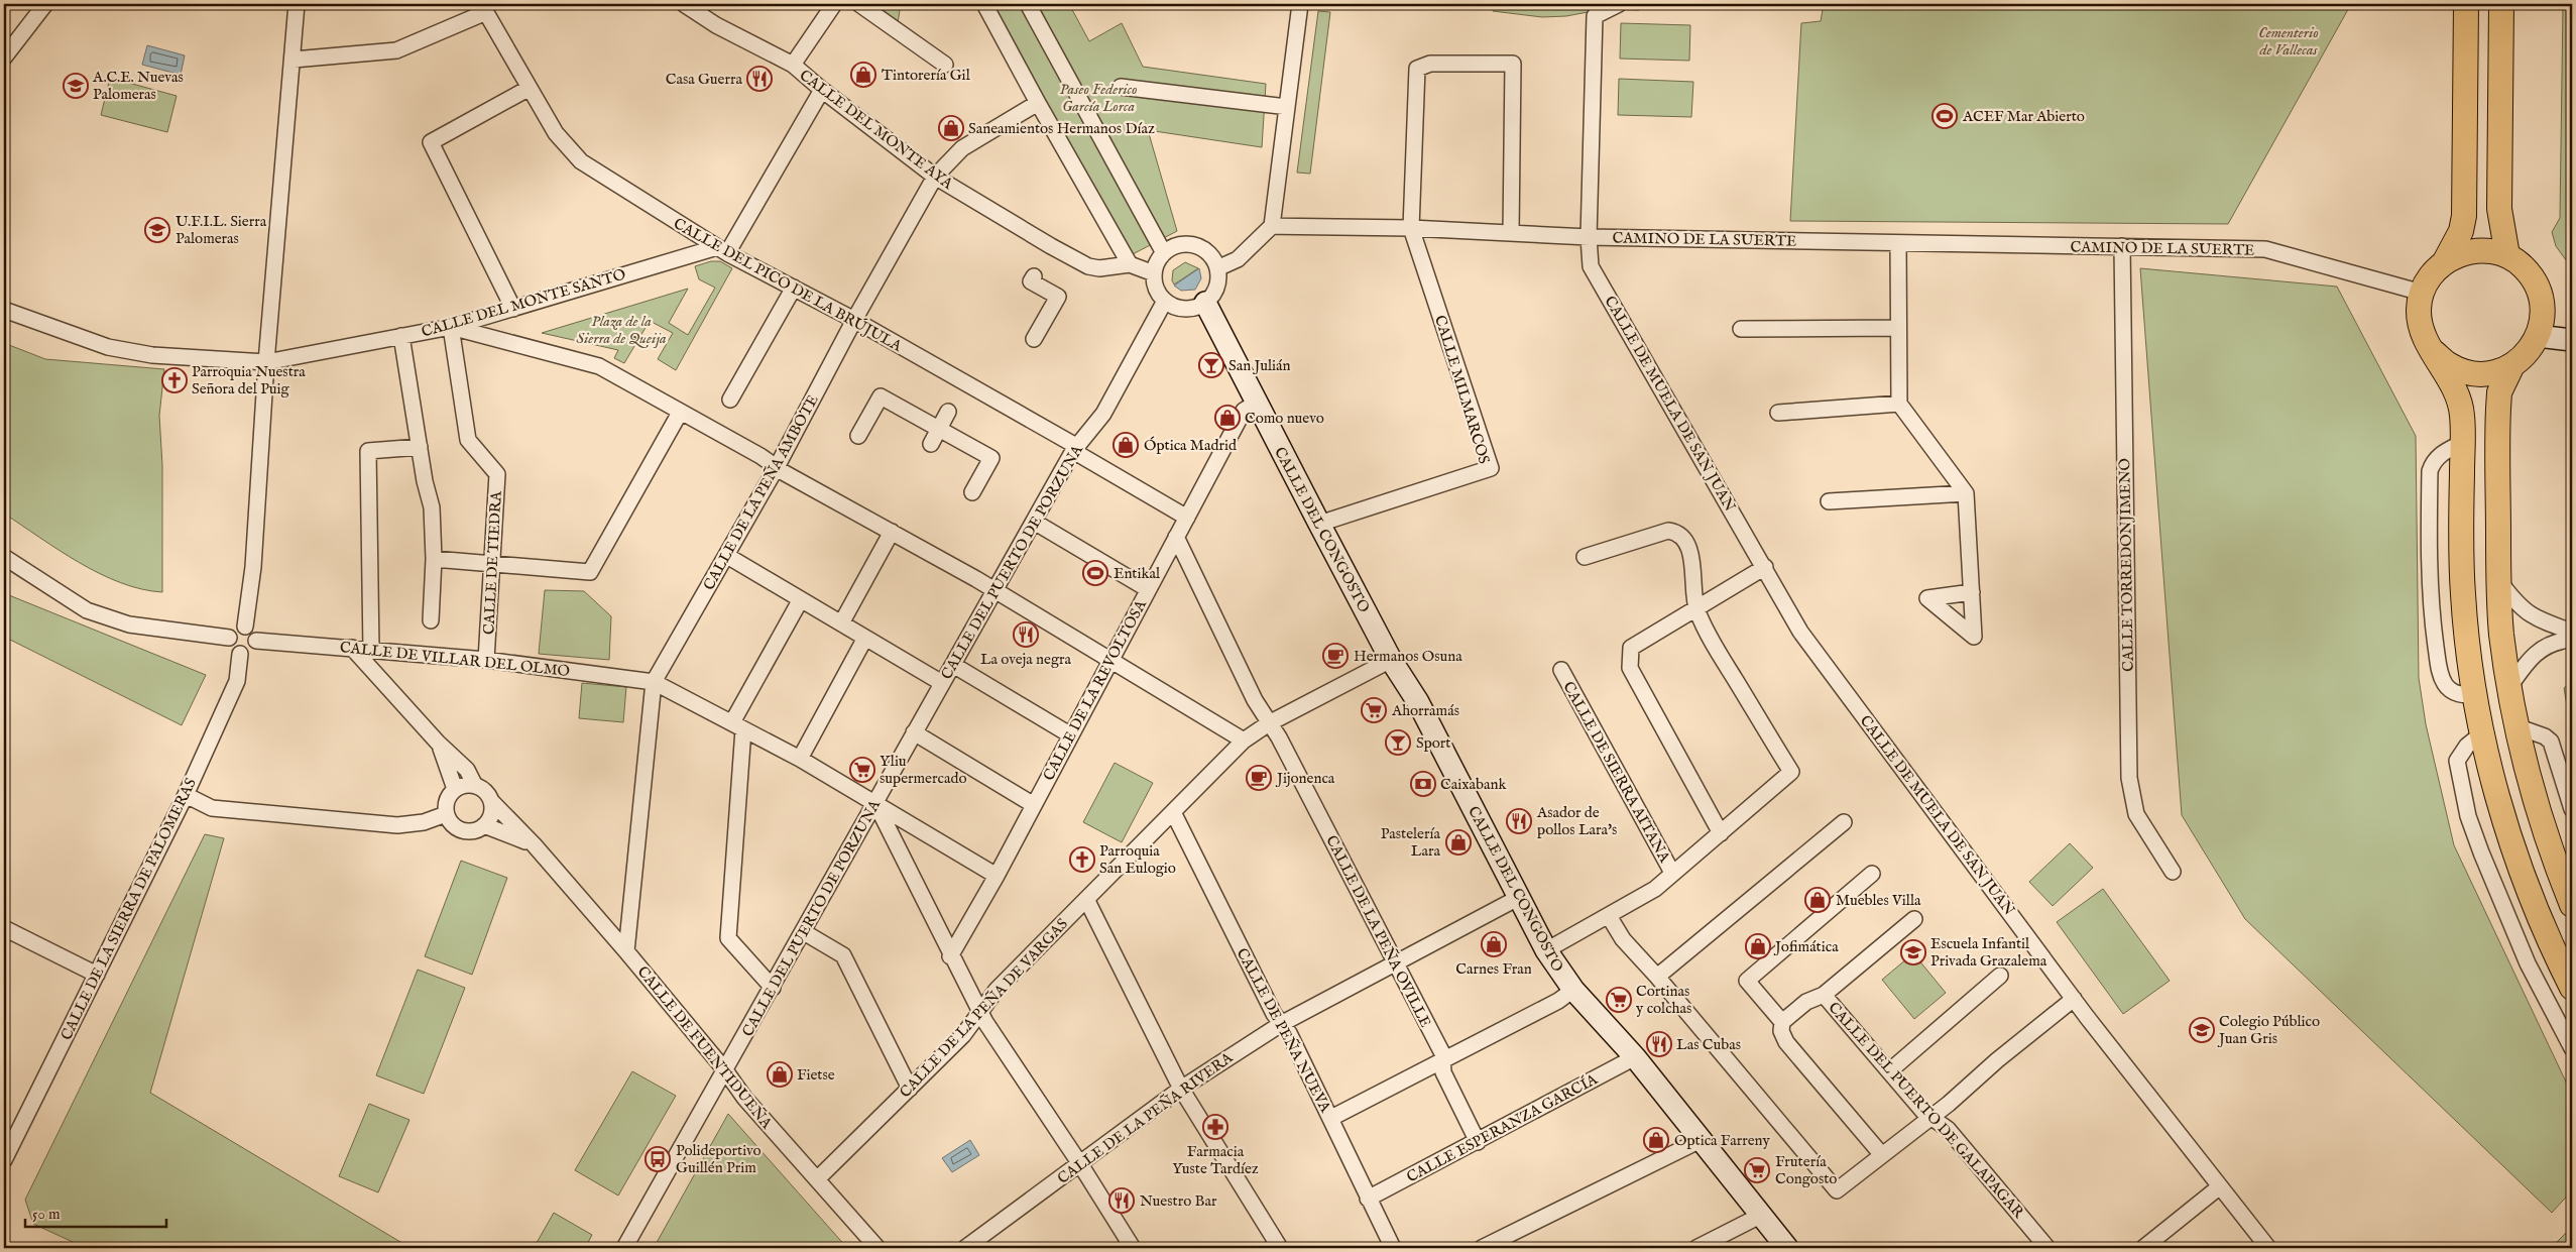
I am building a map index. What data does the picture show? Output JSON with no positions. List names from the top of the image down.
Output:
{
  "streets": {
    "street": [
      "CALLE DEL MONTE AYA",
      "CAMINO DE LA SUERTE",
      "CALLE DEL PICO DE LA BRÚJULA",
      "CALLE DEL MONTE SANTO",
      "CALLE MILMARCOS",
      "CALLE DE MUELA DE SAN JUAN",
      "CALLE DE LA PEÑA AMBOTE",
      "CALLE DEL CONGOSTO",
      "CALLE DEL PUERTO DE PORZUNA",
      "CALLE DE TIEDRA",
      "CALLE TORREDONJIMENO",
      "CALLE DE VILLAR DEL OLMO",
      "CALLE DE LA REVOLTOSA",
      "CALLE DE SIERRA AITANA",
      "CALLE DE LA SIERRA DE PALOMERAS",
      "CALLE DE LA PEÑA OVILLE",
      "CALLE DE LA PEÑA DE VARGAS",
      "CALLE DE PEÑA NUEVA",
      "CALLE DE FUENTIDUEÑA",
      "CALLE DEL PUERTO DE GALAPAGAR",
      "CALLE DE LA PEÑA RIVERA",
      "CALLE ESPERANZA GARCÍA"
    ]
  },
  "crossings": [
    ["CALLE DEL MONTE AYA", "CALLE DE LA PEÑA AMBOTE"],
    ["CALLE DEL MONTE AYA", "CALLE DEL CONGOSTO"],
    ["CALLE DEL MONTE AYA", "CALLE DEL PUERTO DE PORZUNA"],
    ["CAMINO DE LA SUERTE", "CALLE MILMARCOS"],
    ["CAMINO DE LA SUERTE", "CALLE DE MUELA DE SAN JUAN"],
    ["CAMINO DE LA SUERTE", "CALLE TORREDONJIMENO"],
    ["CALLE DEL PICO DE LA BRÚJULA", "CALLE DEL MONTE SANTO"],
    ["CALLE DEL PICO DE LA BRÚJULA", "CALLE DE LA PEÑA AMBOTE"],
    ["CALLE DEL PICO DE LA BRÚJULA", "CALLE DEL PUERTO DE PORZUNA"],
    ["CALLE DEL PICO DE LA BRÚJULA", "CALLE DE LA REVOLTOSA"],
    ["CALLE DEL MONTE SANTO", "CALLE DE TIEDRA"],
    ["CALLE MILMARCOS", "CALLE DEL CONGOSTO"],
    ["CALLE DE LA PEÑA AMBOTE", "CALLE DE VILLAR DEL OLMO"],
    ["CALLE DE LA PEÑA AMBOTE", "CALLE DE FUENTIDUEÑA"],
    ["CALLE DEL CONGOSTO", "CALLE DEL PUERTO DE PORZUNA"],
    ["CALLE DEL CONGOSTO", "CALLE DE LA REVOLTOSA"],
    ["CALLE DEL CONGOSTO", "CALLE DE LA PEÑA DE VARGAS"],
    ["CALLE DEL CONGOSTO", "CALLE DE LA PEÑA RIVERA"],
    ["CALLE DEL CONGOSTO", "CALLE ESPERANZA GARCÍA"],
    ["CALLE DEL PUERTO DE PORZUNA", "CALLE DE VILLAR DEL OLMO"],
    ["CALLE DEL PUERTO DE PORZUNA", "CALLE DE FUENTIDUEÑA"],
    ["CALLE DE TIEDRA", "CALLE DE VILLAR DEL OLMO"],
    ["CALLE DE VILLAR DEL OLMO", "CALLE DE LA REVOLTOSA"],
    ["CALLE DE VILLAR DEL OLMO", "CALLE DE LA SIERRA DE PALOMERAS"],
    ["CALLE DE LA REVOLTOSA", "CALLE DE LA PEÑA OVILLE"],
    ["CALLE DE LA PEÑA OVILLE", "CALLE DE LA PEÑA DE VARGAS"],
    ["CALLE DE LA PEÑA OVILLE", "CALLE DE LA PEÑA RIVERA"],
    ["CALLE DE LA PEÑA OVILLE", "CALLE ESPERANZA GARCÍA"],
    ["CALLE DE LA PEÑA DE VARGAS", "CALLE DE PEÑA NUEVA"],
    ["CALLE DE LA PEÑA DE VARGAS", "CALLE DE FUENTIDUEÑA"],
    ["CALLE DE PEÑA NUEVA", "CALLE DE LA PEÑA RIVERA"],
    ["CALLE DE PEÑA NUEVA", "CALLE ESPERANZA GARCÍA"]
  ],
  "parks": ["Cementerio de Vallecas", "Paseo Federico García Lorca", "Plaza de la Sierra de Queija"],
  "places": {
    "shop": [
      "Tintorería Gil",
      "Saneamientos Hermanos Díaz",
      "Como nuevo",
      "Óptica Madrid",
      "Pastelería Lara",
      "Muebles Villa",
      "Carnes Fran",
      "Jofimática",
      "Fietse",
      "Optica Farreny"
    ],
    "restaurant": [
      "Casa Guerra",
      "La oveja negra",
      "Asador de pollos Lara's",
      "Las Cubas",
      "Nuestro Bar"
    ],
    "school or university": [
      "A.C.E. Nuevas Palomeras",
      "U.F.I.L. Sierra Palomeras",
      "Escuela Infantil Privada Grazalema",
      "Colegio Público Juan Gris"
    ],
    "sports": ["ACEF Mar Abierto", "Entikal"],
    "bar": ["San Julián", "Sport"],
    "church": ["Parroquia Nuestra Señora del Puig", "Parroquia San Eulogio"],
    "cafe": ["Hermanos Osuna", "Jijonenca"],
    "supermarket": [
      "Ahorramás",
      "Yliu supermercado",
      "Cortinas y colchas",
      "Frutería Congosto"
    ],
    "bank": ["Caixabank"],
    "pharmacy": ["Farmacia Yuste Tardíez"],
    "bus stop": ["Polideportivo Guillén Prim"]
  },
  "scale_bar": "50 m"
}
